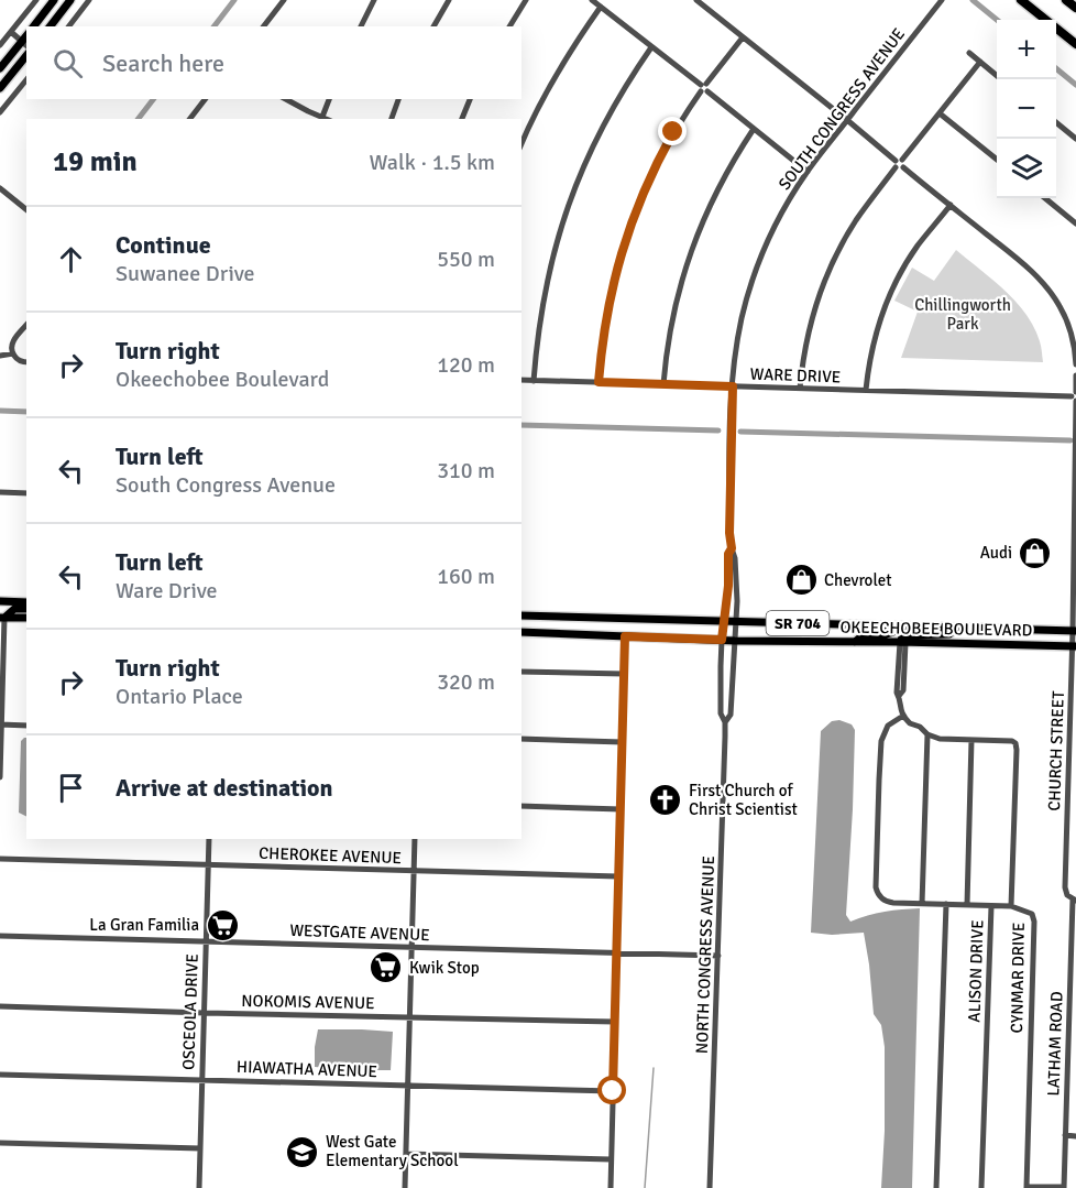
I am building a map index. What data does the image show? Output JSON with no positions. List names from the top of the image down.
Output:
{
  "streets": {
    "main road": ["SR 704", "OKEECHOBEE BOULEVARD"],
    "street": [
      "SOUTH CONGRESS AVENUE",
      "WARE DRIVE",
      "CHURCH STREET",
      "CHEROKEE AVENUE",
      "WESTGATE AVENUE",
      "NORTH CONGRESS AVENUE",
      "ALISON DRIVE",
      "CYNMAR DRIVE",
      "NOKOMIS AVENUE",
      "OSCEOLA DRIVE",
      "LATHAM ROAD",
      "HIAWATHA AVENUE"
    ]
  },
  "crossings": [
    ["SOUTH CONGRESS AVENUE", "WARE DRIVE"],
    ["SOUTH CONGRESS AVENUE", "OKEECHOBEE BOULEVARD"],
    ["SOUTH CONGRESS AVENUE", "NORTH CONGRESS AVENUE"],
    ["WARE DRIVE", "CHURCH STREET"],
    ["OKEECHOBEE BOULEVARD", "CHURCH STREET"],
    ["OKEECHOBEE BOULEVARD", "NORTH CONGRESS AVENUE"],
    ["CHURCH STREET", "LATHAM ROAD"],
    ["CHEROKEE AVENUE", "OSCEOLA DRIVE"],
    ["WESTGATE AVENUE", "NORTH CONGRESS AVENUE"],
    ["WESTGATE AVENUE", "OSCEOLA DRIVE"],
    ["ALISON DRIVE", "CYNMAR DRIVE"],
    ["CYNMAR DRIVE", "LATHAM ROAD"],
    ["NOKOMIS AVENUE", "OSCEOLA DRIVE"],
    ["OSCEOLA DRIVE", "HIAWATHA AVENUE"]
  ],
  "parks": ["Chillingworth Park"],
  "places": {
    "shop": ["Audi", "Chevrolet"],
    "church": ["First Church of Christ Scientist"],
    "supermarket": ["La Gran Familia", "Kwik Stop"],
    "school or university": ["West Gate Elementary School"]
  },
  "page": {
    "map_buttons": ["+", "−"],
    "search": "Search here",
    "heading": ["19 min", "Walk · 1.5 km"],
    "list": [
      ["Continue", "Suwanee Drive", "550 m"],
      ["Turn right", "Okeechobee Boulevard", "120 m"],
      ["Turn left", "South Congress Avenue", "310 m"],
      ["Turn left", "Ware Drive", "160 m"],
      ["Turn right", "Ontario Place", "320 m"],
      "Arrive at destination"
    ]
  }
}
